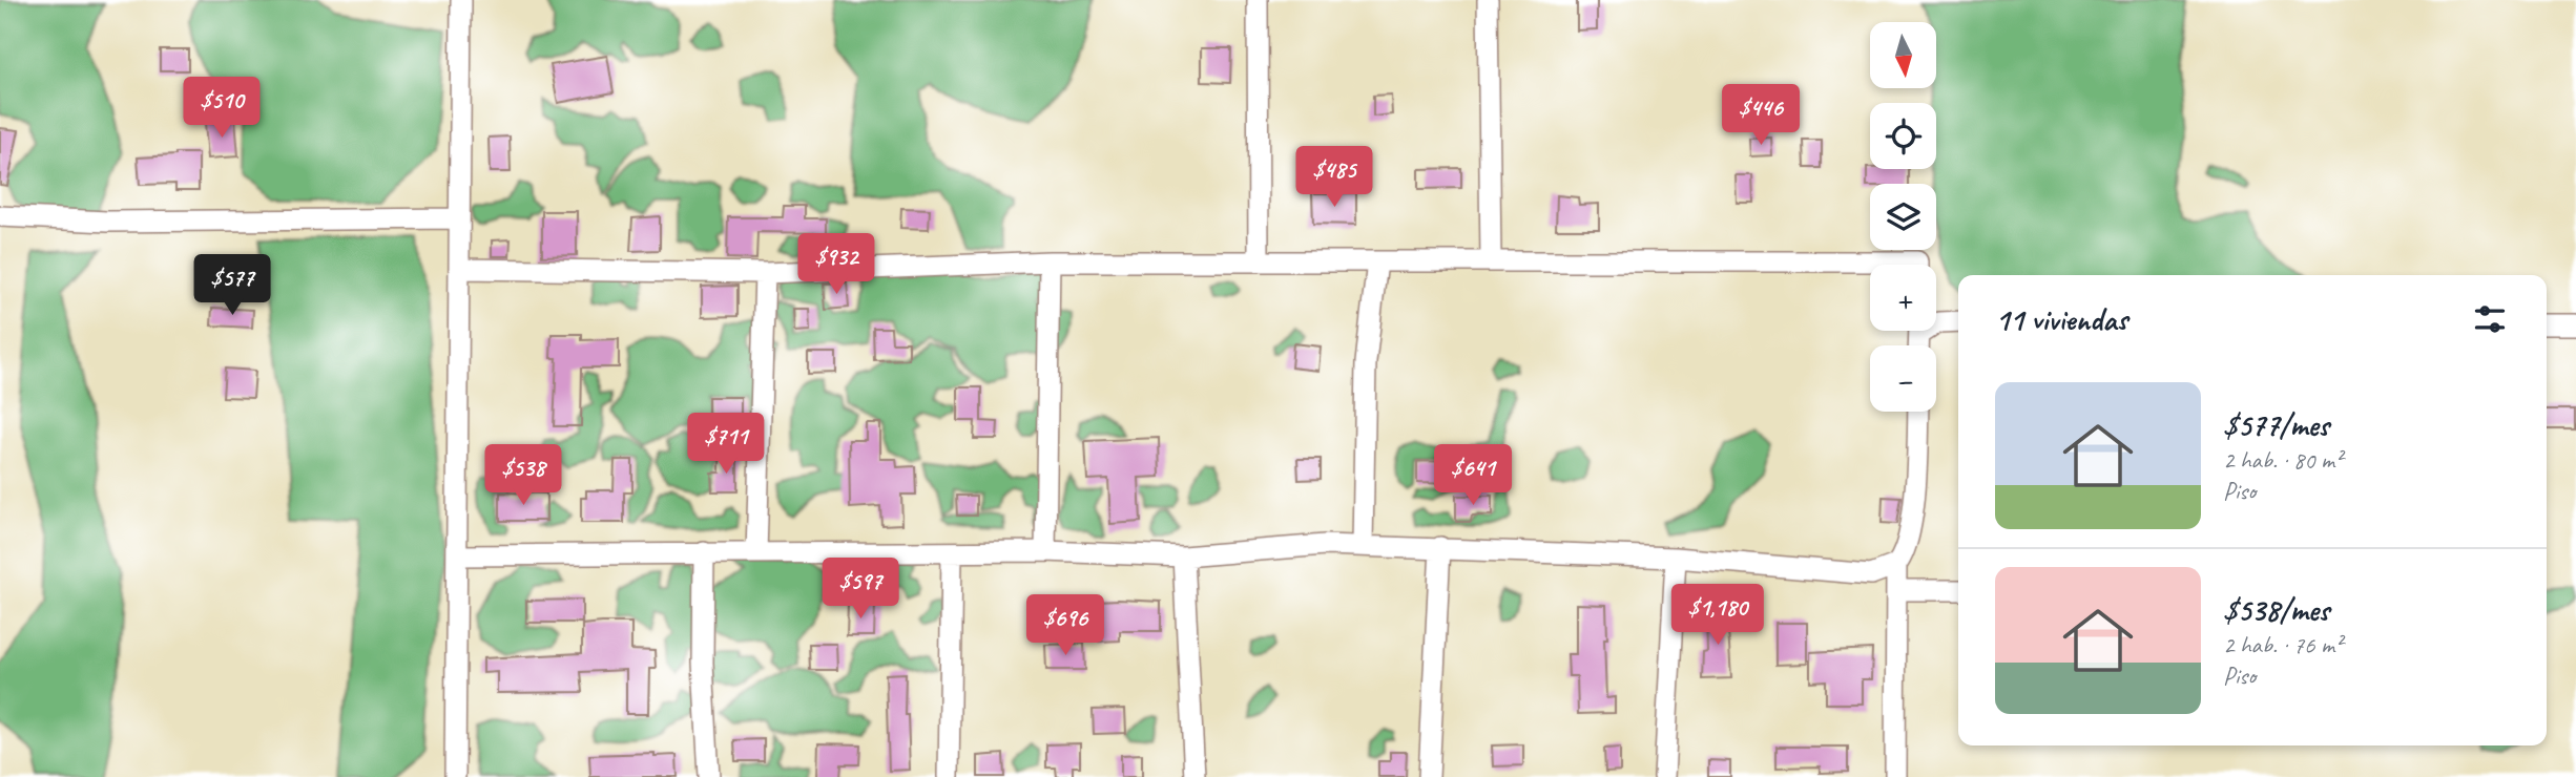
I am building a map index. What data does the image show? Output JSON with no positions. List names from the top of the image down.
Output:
{
  "north": "bottom",
  "page": {
    "map_buttons": ["+", "−"],
    "price": [
      "$510",
      "$446",
      "$485",
      "$932",
      "$577",
      "$711",
      "$538",
      "$641",
      "$597",
      "$1,180",
      "$696"
    ],
    "heading": "11 viviendas",
    "list": [
      {
        "name": "$577/mes",
        "note": "2 hab. · 80 m² · Piso"
      },
      {
        "name": "$538/mes",
        "note": "2 hab. · 76 m² · Piso"
      }
    ]
  }
}
